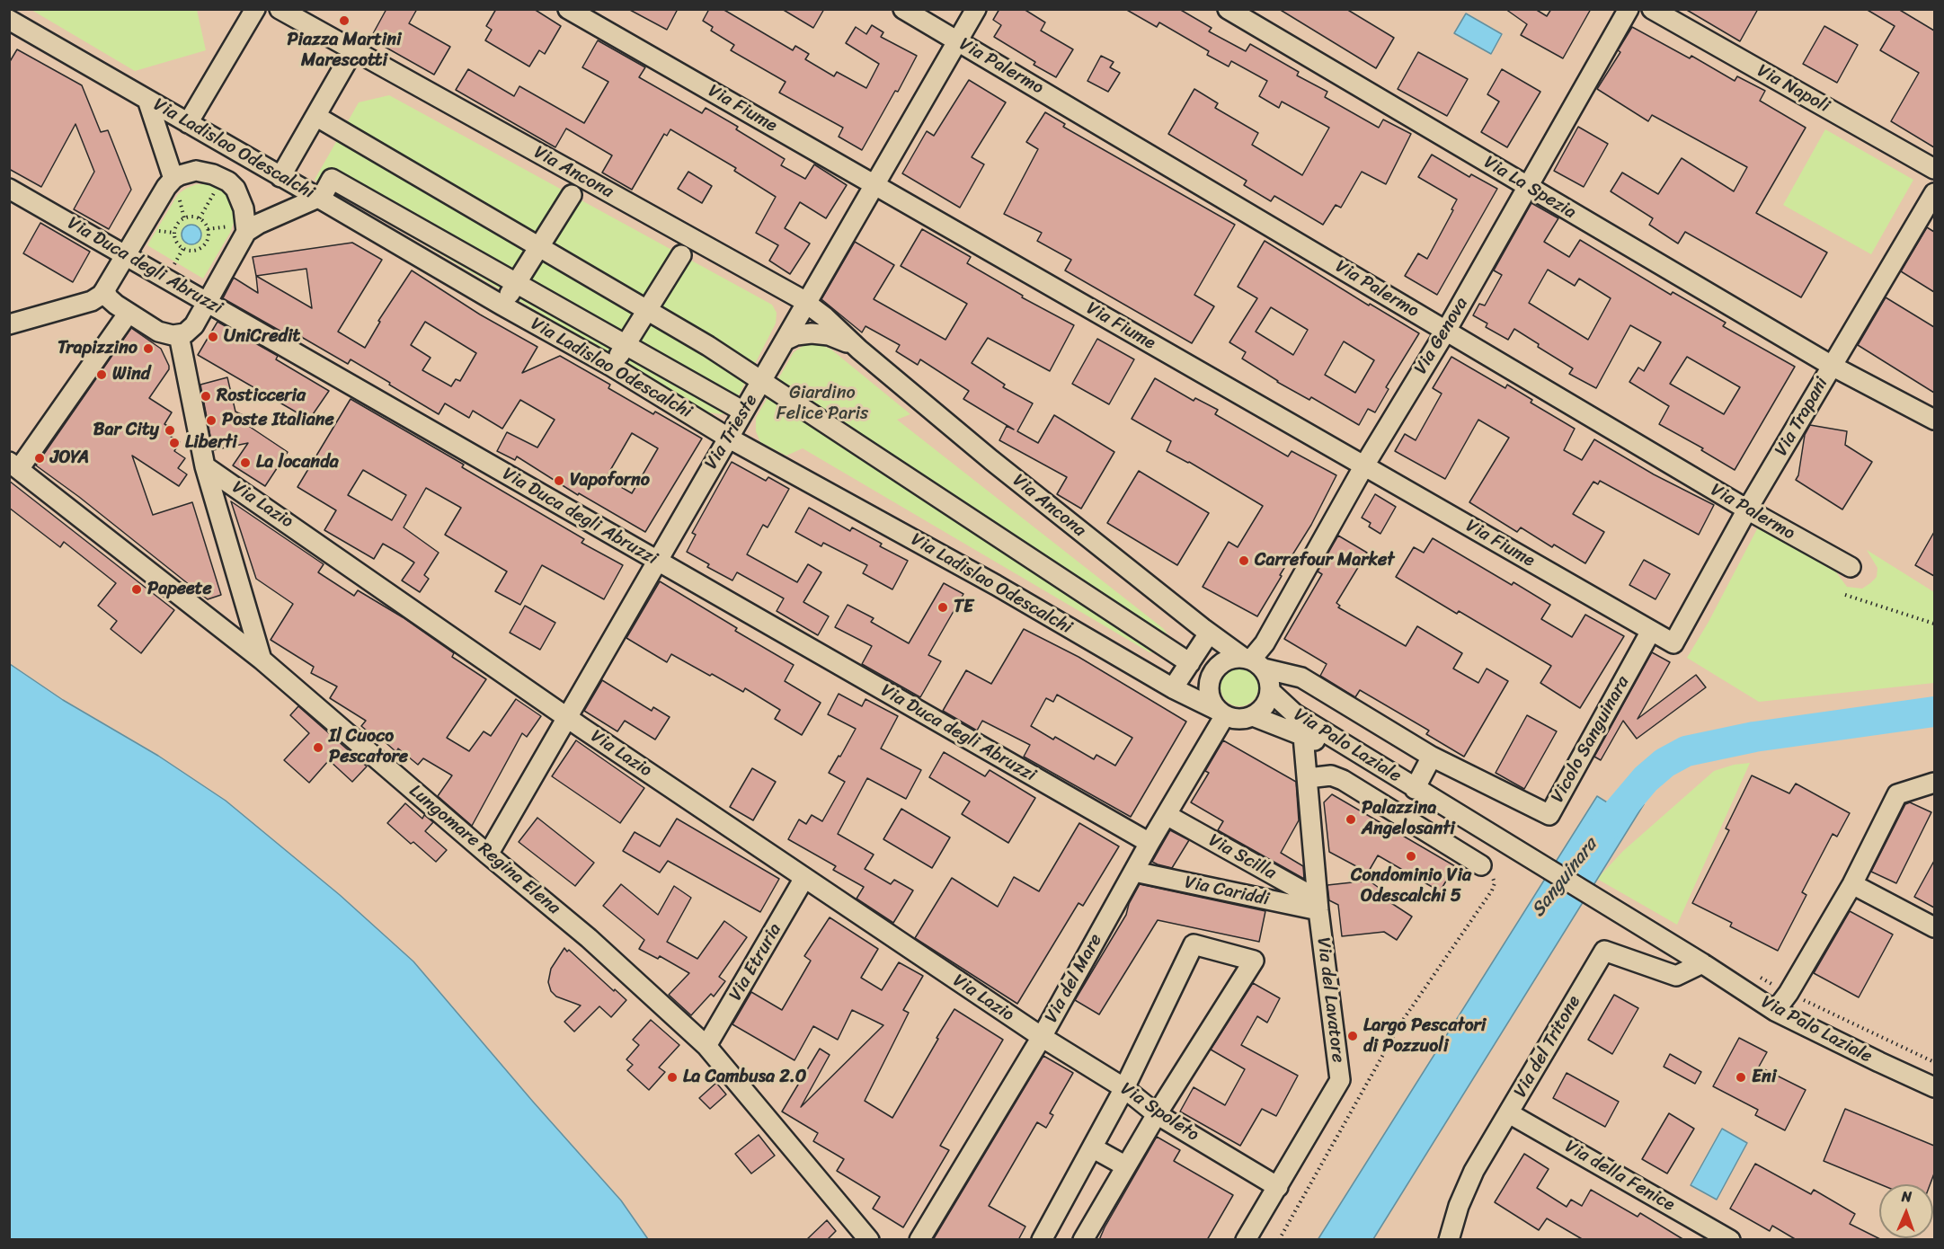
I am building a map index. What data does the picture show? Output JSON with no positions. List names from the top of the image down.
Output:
{
  "streets": {
    "street": [
      "Via Palermo",
      "Via Napoli",
      "Via Fiume",
      "Via Ladislao Odescalchi",
      "Via Ancona",
      "Via La Spezia",
      "Via Duca degli Abruzzi",
      "Via Genova",
      "Via Trapani",
      "Via Trieste",
      "Via Lazio",
      "Vicolo Sanguinara",
      "Via Palo Laziale",
      "Lungomare Regina Elena",
      "Via Scilla",
      "Via Cariddi",
      "Via Etruria",
      "Via del Mare",
      "Via del Lavatore",
      "Via del Tritone",
      "Via Spoleto",
      "Via della Fenice"
    ]
  },
  "crossings": [
    ["Via Palermo", "Via Genova"],
    ["Via Palermo", "Via Trapani"],
    ["Via Palermo", "Via Trieste"],
    ["Via Fiume", "Via Genova"],
    ["Via Fiume", "Via Trapani"],
    ["Via Fiume", "Via Trieste"],
    ["Via Fiume", "Vicolo Sanguinara"],
    ["Via Ladislao Odescalchi", "Via Ancona"],
    ["Via Ladislao Odescalchi", "Via Genova"],
    ["Via Ladislao Odescalchi", "Via Trieste"],
    ["Via Ladislao Odescalchi", "Via Palo Laziale"],
    ["Via Ladislao Odescalchi", "Via del Mare"],
    ["Via Ancona", "Via Genova"],
    ["Via Ancona", "Via Trieste"],
    ["Via Ancona", "Via Palo Laziale"],
    ["Via Ancona", "Via del Mare"],
    ["Via La Spezia", "Via Genova"],
    ["Via La Spezia", "Via Trapani"],
    ["Via Duca degli Abruzzi", "Via Trieste"],
    ["Via Duca degli Abruzzi", "Via del Mare"],
    ["Via Genova", "Via Palo Laziale"],
    ["Via Genova", "Via del Mare"],
    ["Via Trieste", "Via Lazio"],
    ["Via Trieste", "Lungomare Regina Elena"],
    ["Via Lazio", "Via Etruria"],
    ["Via Lazio", "Via del Mare"],
    ["Via Lazio", "Via Spoleto"],
    ["Via Palo Laziale", "Via del Mare"],
    ["Via Palo Laziale", "Via del Lavatore"],
    ["Via Palo Laziale", "Via del Tritone"],
    ["Lungomare Regina Elena", "Via Etruria"],
    ["Via Scilla", "Via Cariddi"],
    ["Via Scilla", "Via del Mare"],
    ["Via Scilla", "Via del Lavatore"],
    ["Via Cariddi", "Via del Mare"],
    ["Via Cariddi", "Via del Lavatore"],
    ["Via del Mare", "Via Spoleto"],
    ["Via del Lavatore", "Via Spoleto"],
    ["Via del Tritone", "Via della Fenice"]
  ],
  "water": ["Sanguinara"],
  "parks": ["Giardino Felice Paris"],
  "places": [
    "Piazza Martini Marescotti",
    "UniCredit",
    "Trapizzino",
    "Wind",
    "Rosticceria",
    "Poste Italiane",
    "Bar City",
    "Liberti",
    "JOYA",
    "La locanda",
    "Vapoforno",
    "Carrefour Market",
    "Papeete",
    "TE",
    "Il Cuoco Pescatore",
    "Palazzina Angelosanti",
    "Condominio Via Odescalchi 5",
    "Largo Pescatori di Pozzuoli",
    "La Cambusa 2.0",
    "Eni"
  ],
  "north": "top"
}
